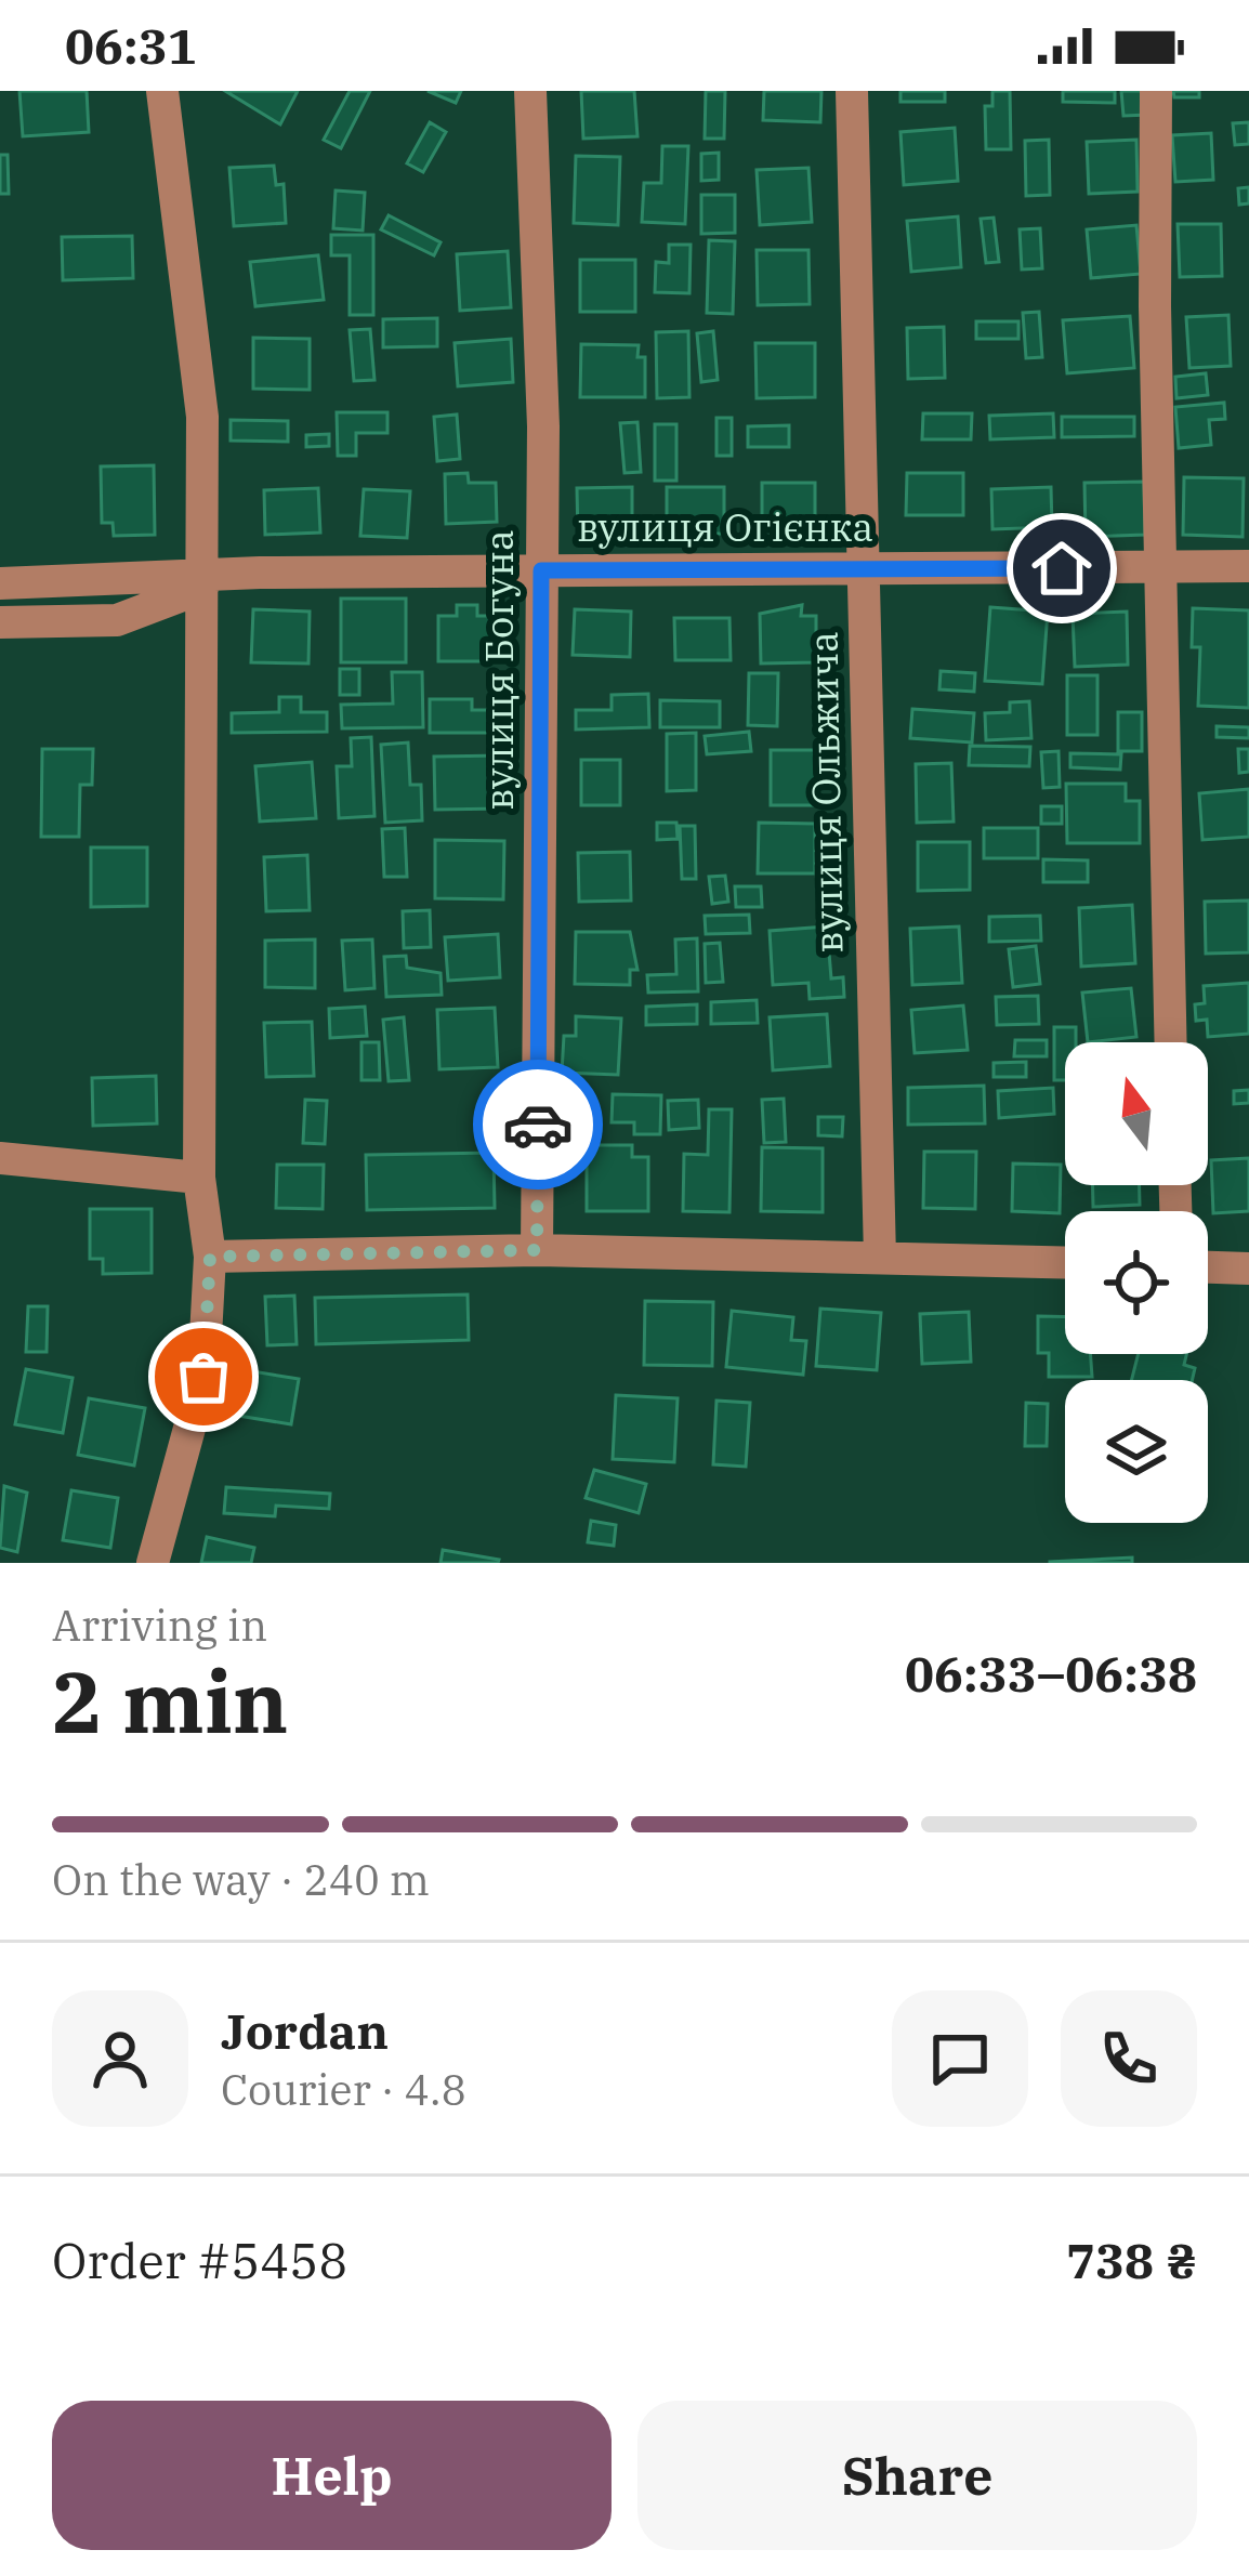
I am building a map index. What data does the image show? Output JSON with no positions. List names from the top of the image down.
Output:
{
  "streets": {
    "street": ["вулиця Огієнка", "вулиця Богуна", "вулиця Ольжича"]
  },
  "crossings": [
    ["вулиця Огієнка", "вулиця Богуна"],
    ["вулиця Огієнка", "вулиця Ольжича"]
  ],
  "north": "top",
  "page": {
    "status": "06:31",
    "heading": ["2 min", "Arriving in", "06:33–06:38"],
    "panel": [
      "Jordan",
      "Courier · 4.8",
      "Order #5458",
      "738 ₴"
    ],
    "bar": "On the way · 240 m",
    "buttons": ["Help", "Share"]
  }
}
